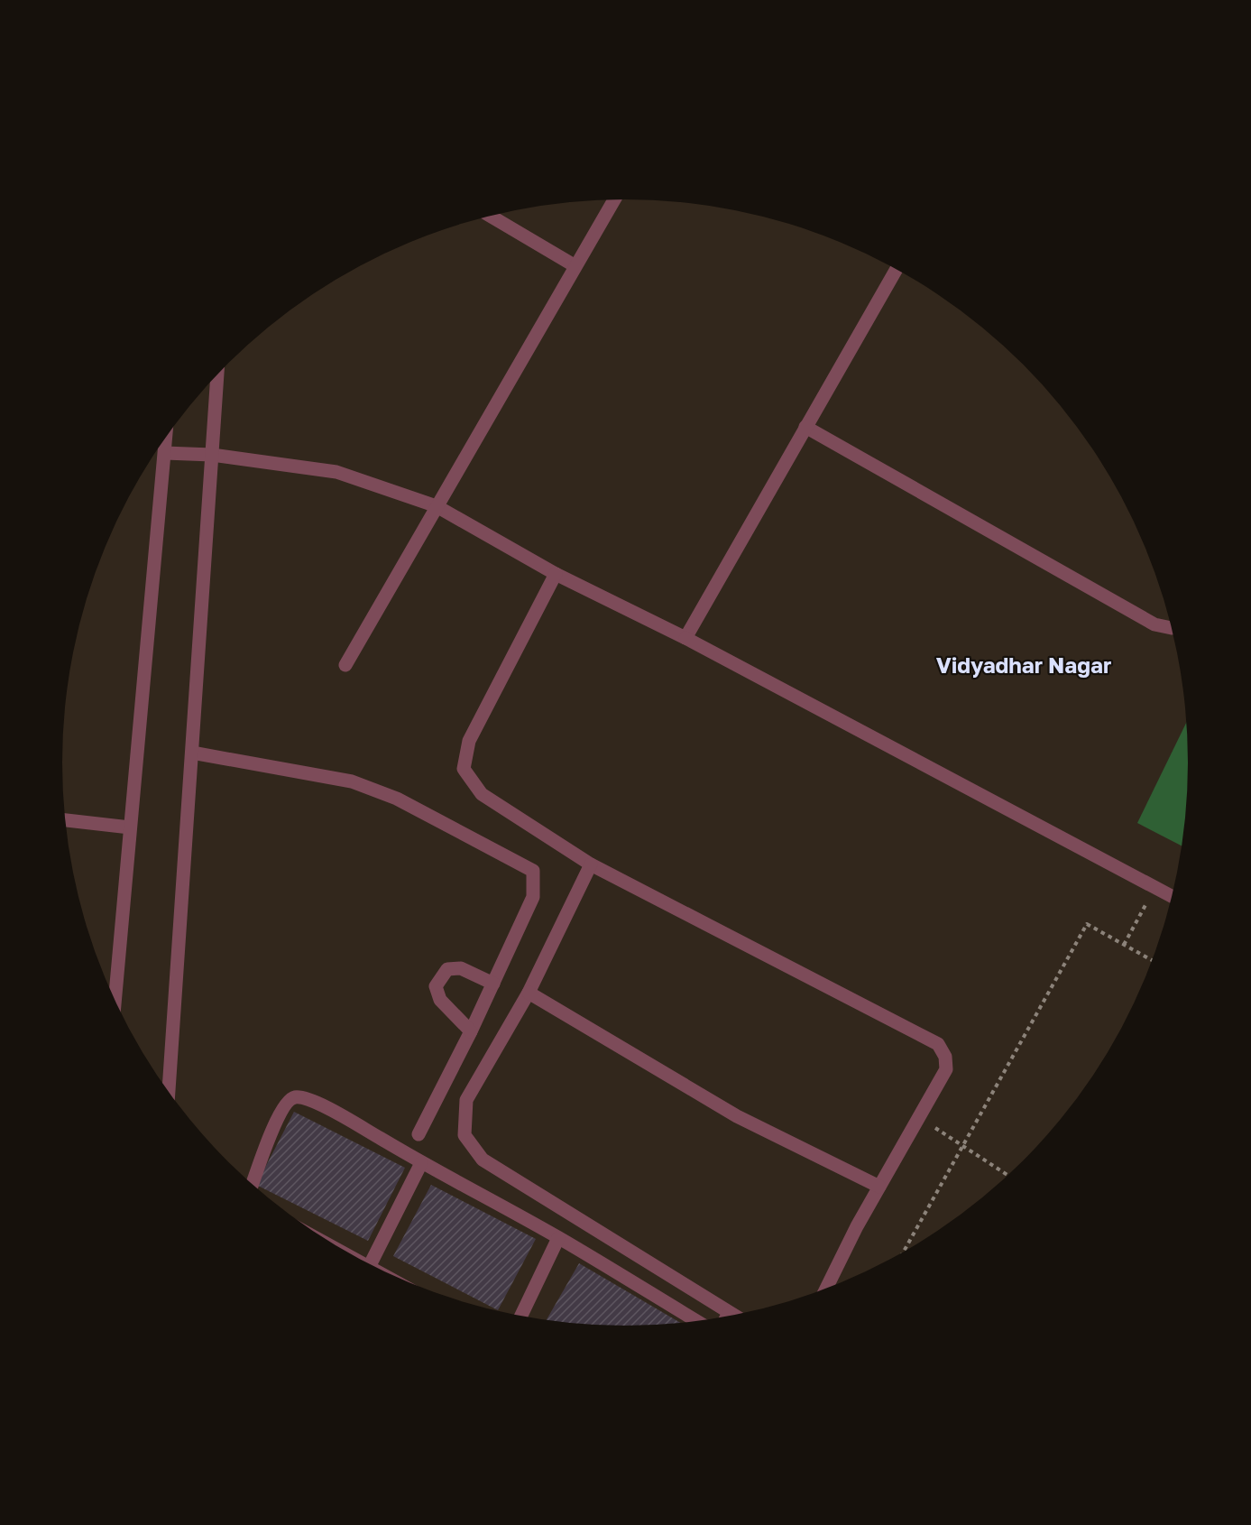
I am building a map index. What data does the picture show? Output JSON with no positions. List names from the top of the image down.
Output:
{
  "districts": ["Vidyadhar Nagar"]
}
